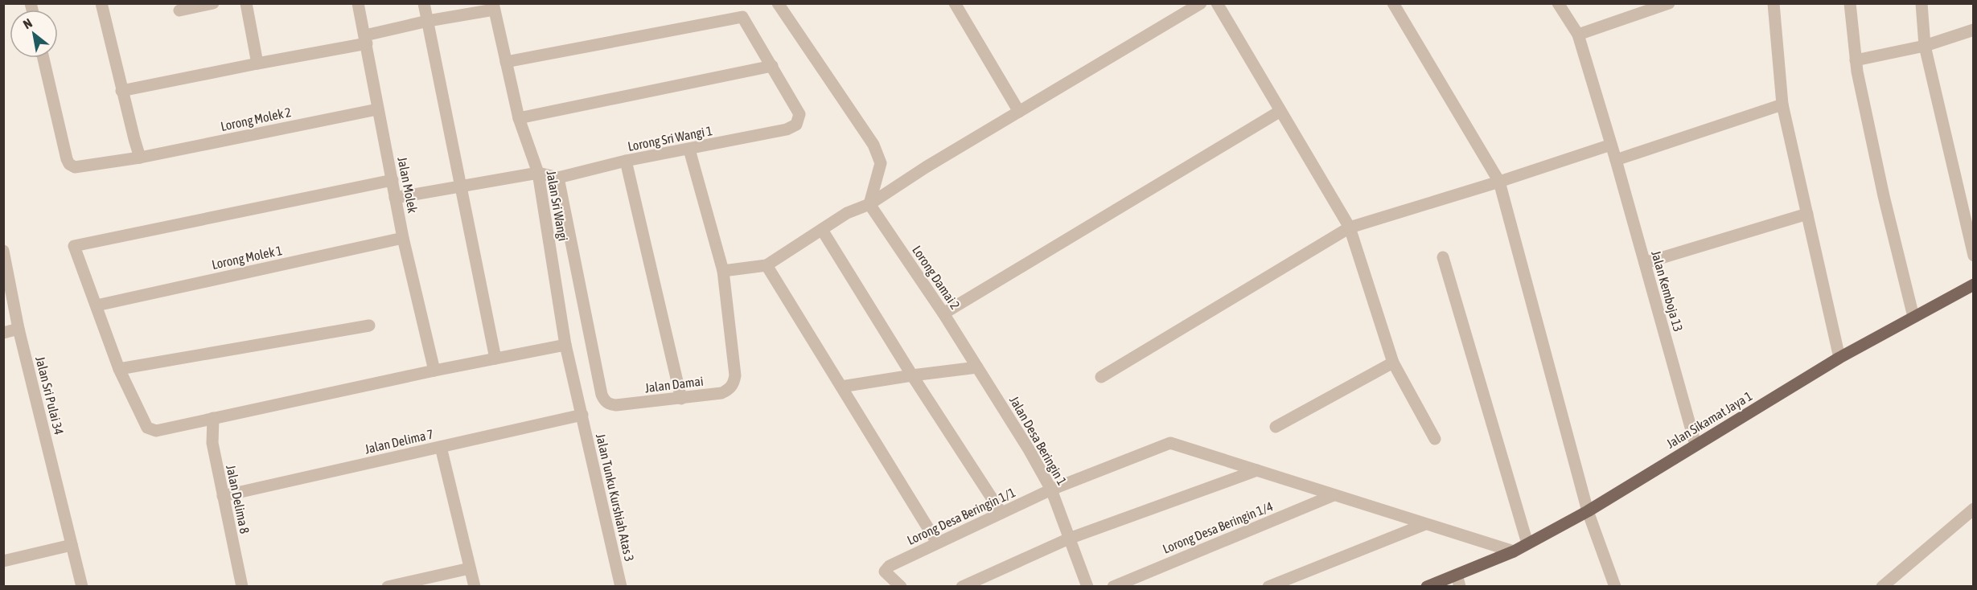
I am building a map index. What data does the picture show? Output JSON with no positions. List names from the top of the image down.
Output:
{
  "streets": {
    "main road": ["Jalan Sikamat Jaya 1"],
    "street": [
      "Lorong Molek 2",
      "Lorong Sri Wangi 1",
      "Jalan Molek",
      "Jalan Sri Wangi",
      "Lorong Molek 1",
      "Lorong Damai 2",
      "Jalan Kemboja 13",
      "Jalan Damai",
      "Jalan Sri Pulai 34",
      "Jalan Desa Beringin 1",
      "Jalan Delima 7",
      "Jalan Tunku Kurshiah Atas 3",
      "Jalan Delima 8",
      "Lorong Desa Beringin 1/1",
      "Lorong Desa Beringin 1/4"
    ]
  },
  "crossings": [
    ["Lorong Molek 2", "Jalan Molek"],
    ["Lorong Sri Wangi 1", "Jalan Sri Wangi"],
    ["Lorong Sri Wangi 1", "Jalan Damai"],
    ["Jalan Molek", "Lorong Molek 1"],
    ["Jalan Sri Wangi", "Jalan Delima 7"],
    ["Jalan Sri Wangi", "Jalan Tunku Kurshiah Atas 3"],
    ["Lorong Damai 2", "Jalan Desa Beringin 1"],
    ["Jalan Kemboja 13", "Jalan Sikamat Jaya 1"],
    ["Jalan Sikamat Jaya 1", "Lorong Desa Beringin 1/1"],
    ["Jalan Desa Beringin 1", "Lorong Desa Beringin 1/1"],
    ["Jalan Delima 7", "Jalan Tunku Kurshiah Atas 3"],
    ["Jalan Delima 7", "Jalan Delima 8"],
    ["Lorong Desa Beringin 1/1", "Lorong Desa Beringin 1/4"]
  ],
  "north": "top left"
}
